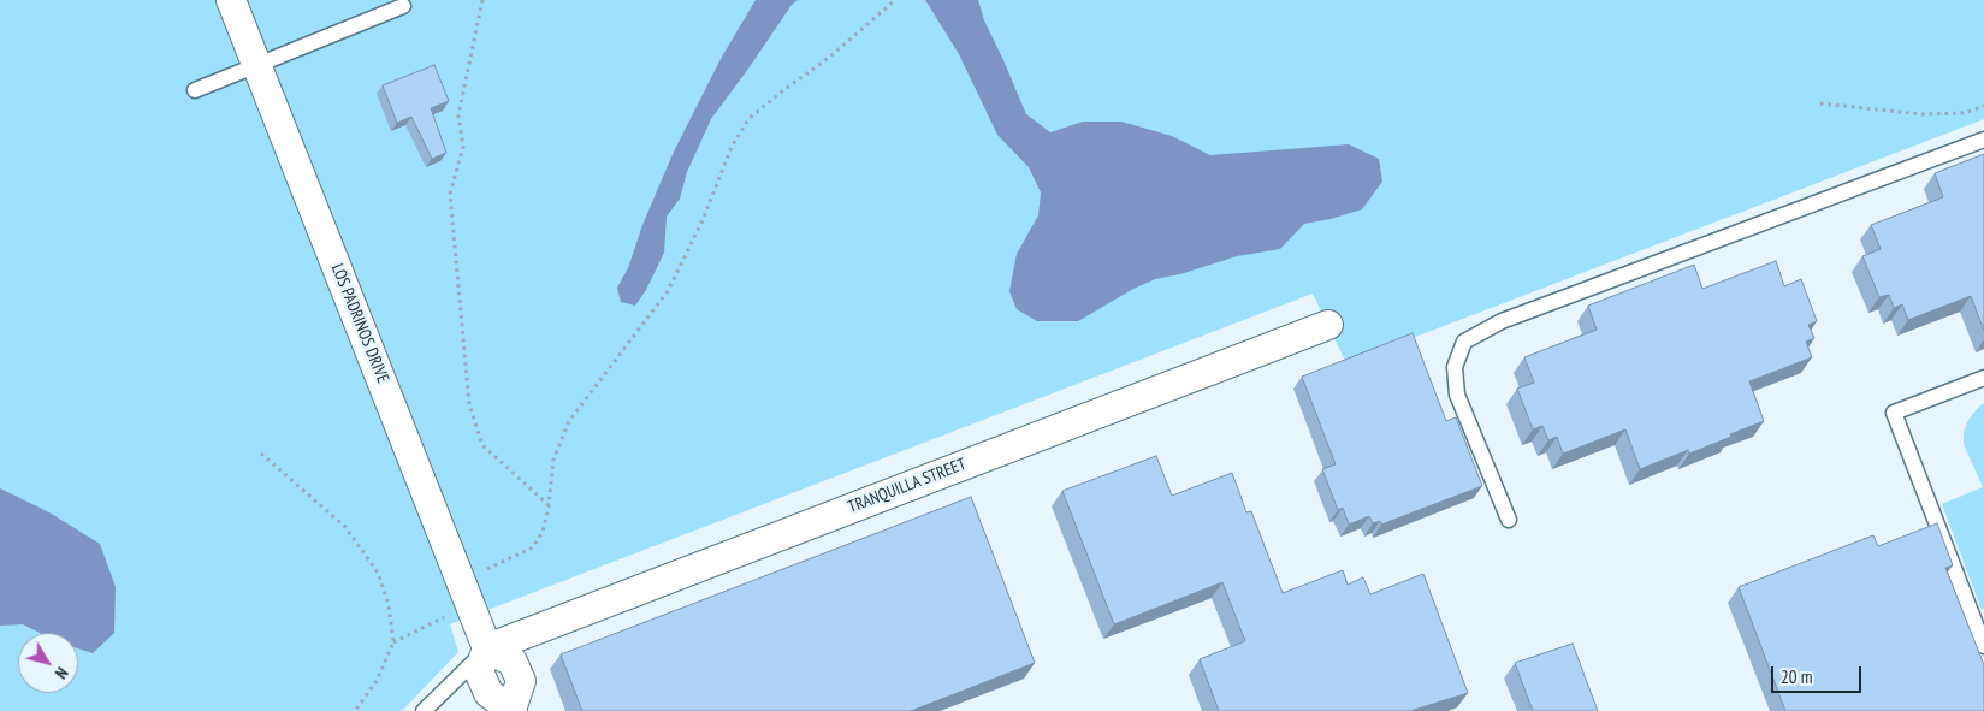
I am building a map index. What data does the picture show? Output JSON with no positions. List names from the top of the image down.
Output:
{
  "streets": {
    "street": ["LOS PADRINOS DRIVE", "TRANQUILLA STREET"]
  },
  "crossings": [
    ["LOS PADRINOS DRIVE", "TRANQUILLA STREET"]
  ],
  "scale_bar": "20 m",
  "north": "bottom right"
}
